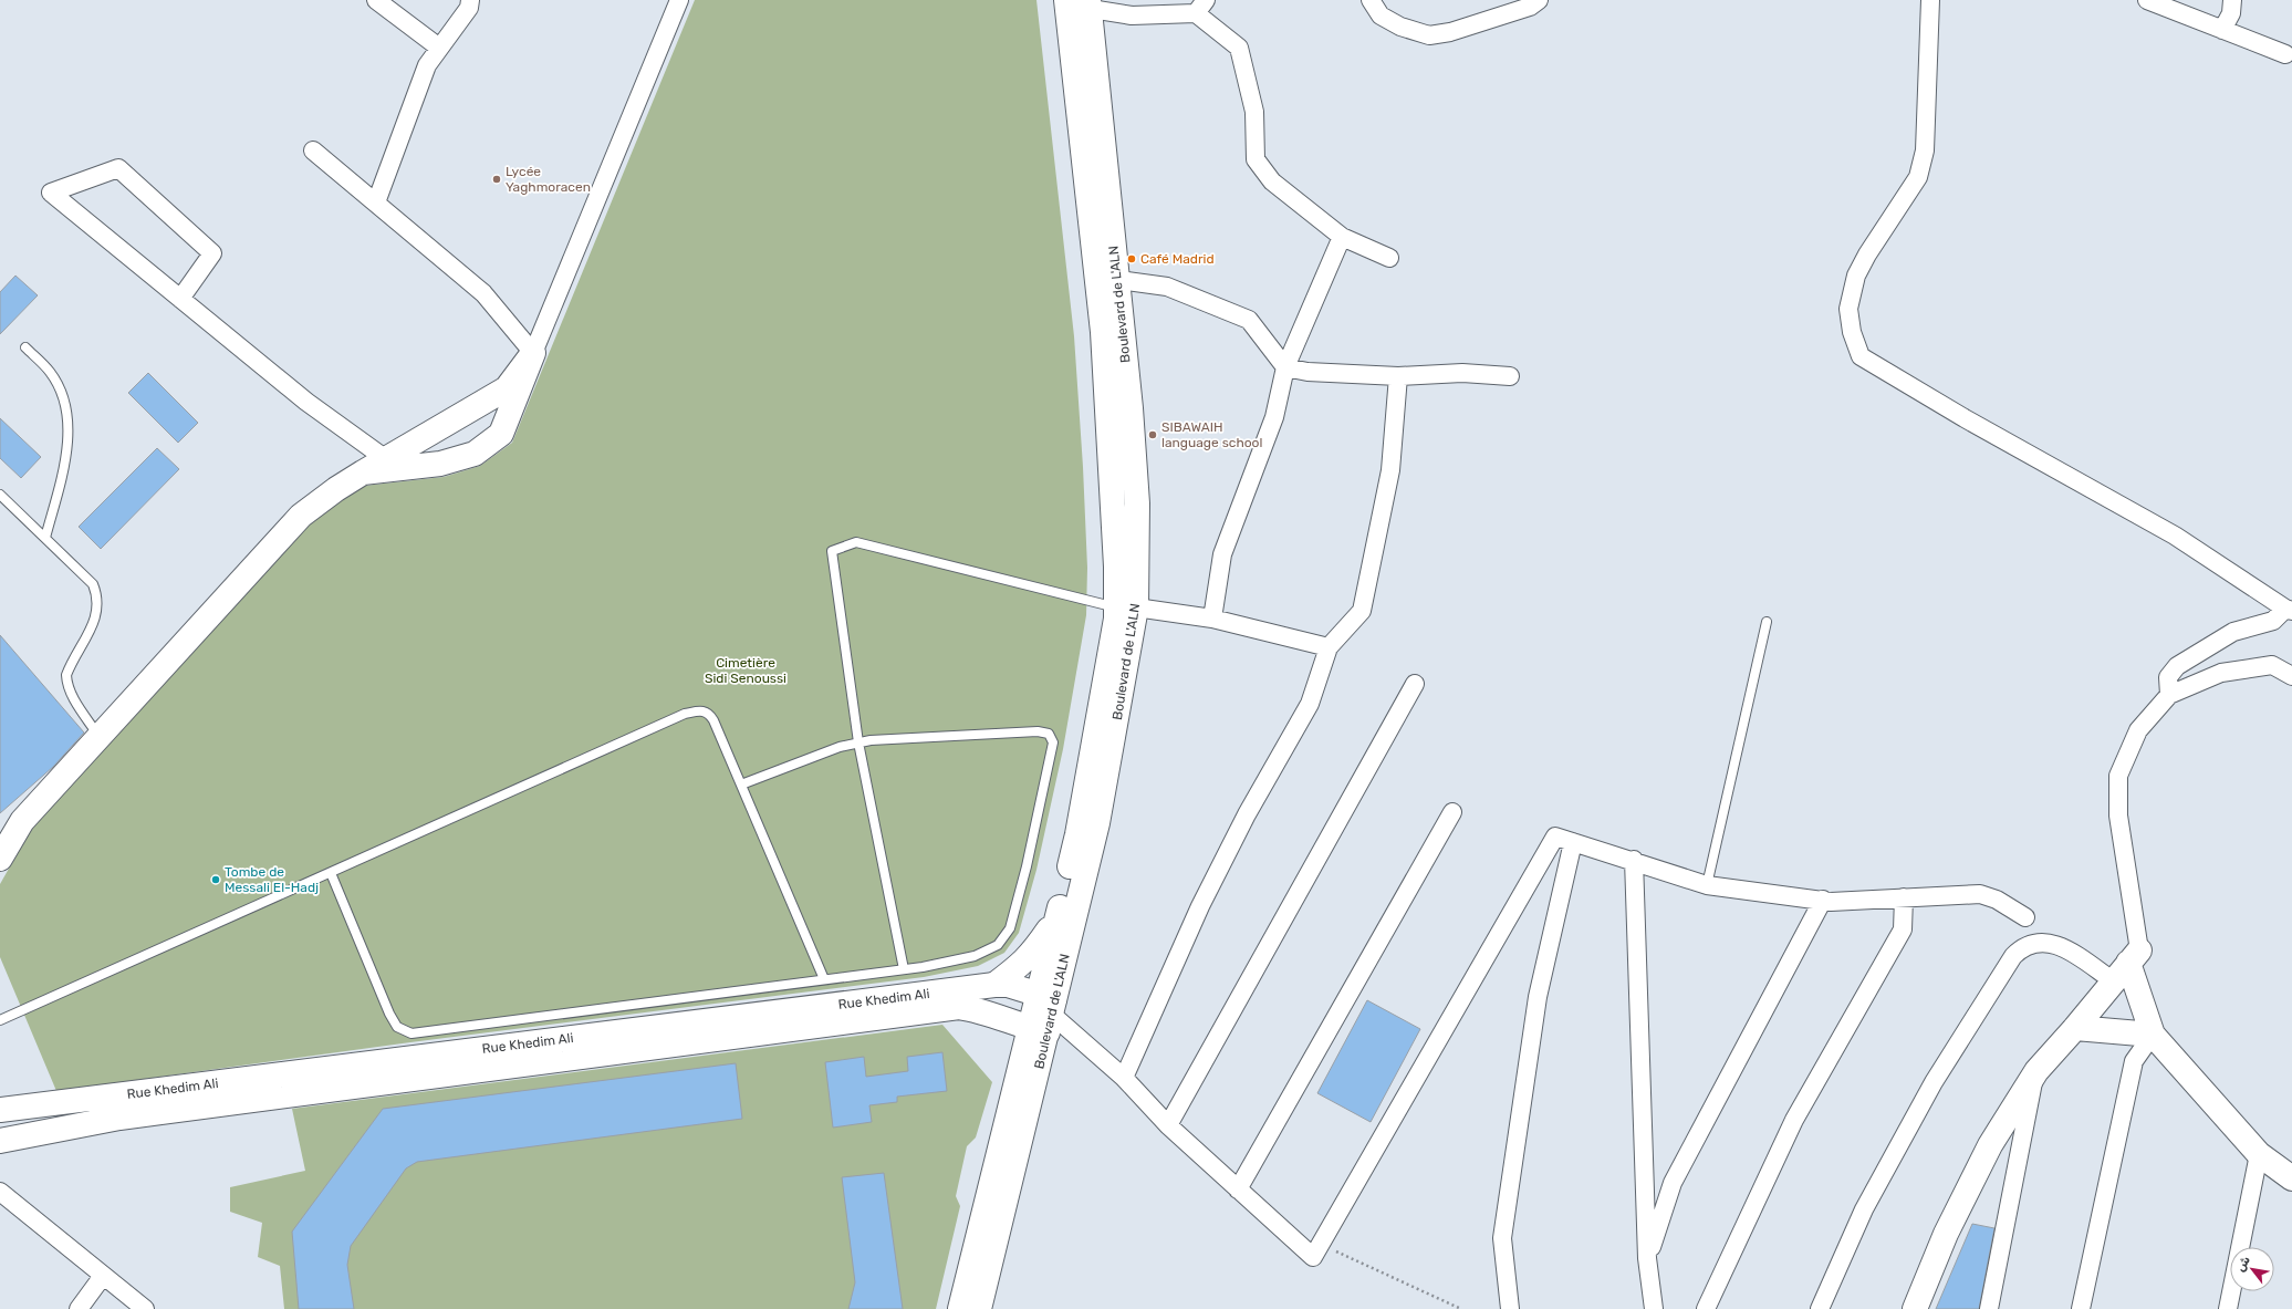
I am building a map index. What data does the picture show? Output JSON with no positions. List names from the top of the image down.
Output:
{
  "streets": {
    "main road": ["Boulevard de L'ALN", "Rue Khedim Ali"]
  },
  "crossings": [
    ["Boulevard de L'ALN", "Rue Khedim Ali"]
  ],
  "parks": ["Cimetière Sidi Senoussi"],
  "places": [
    "Lycée Yaghmoracen",
    "Café Madrid",
    "SIBAWAIH language school",
    "Tombe de Messali El-Hadj"
  ],
  "north": "top left"
}
